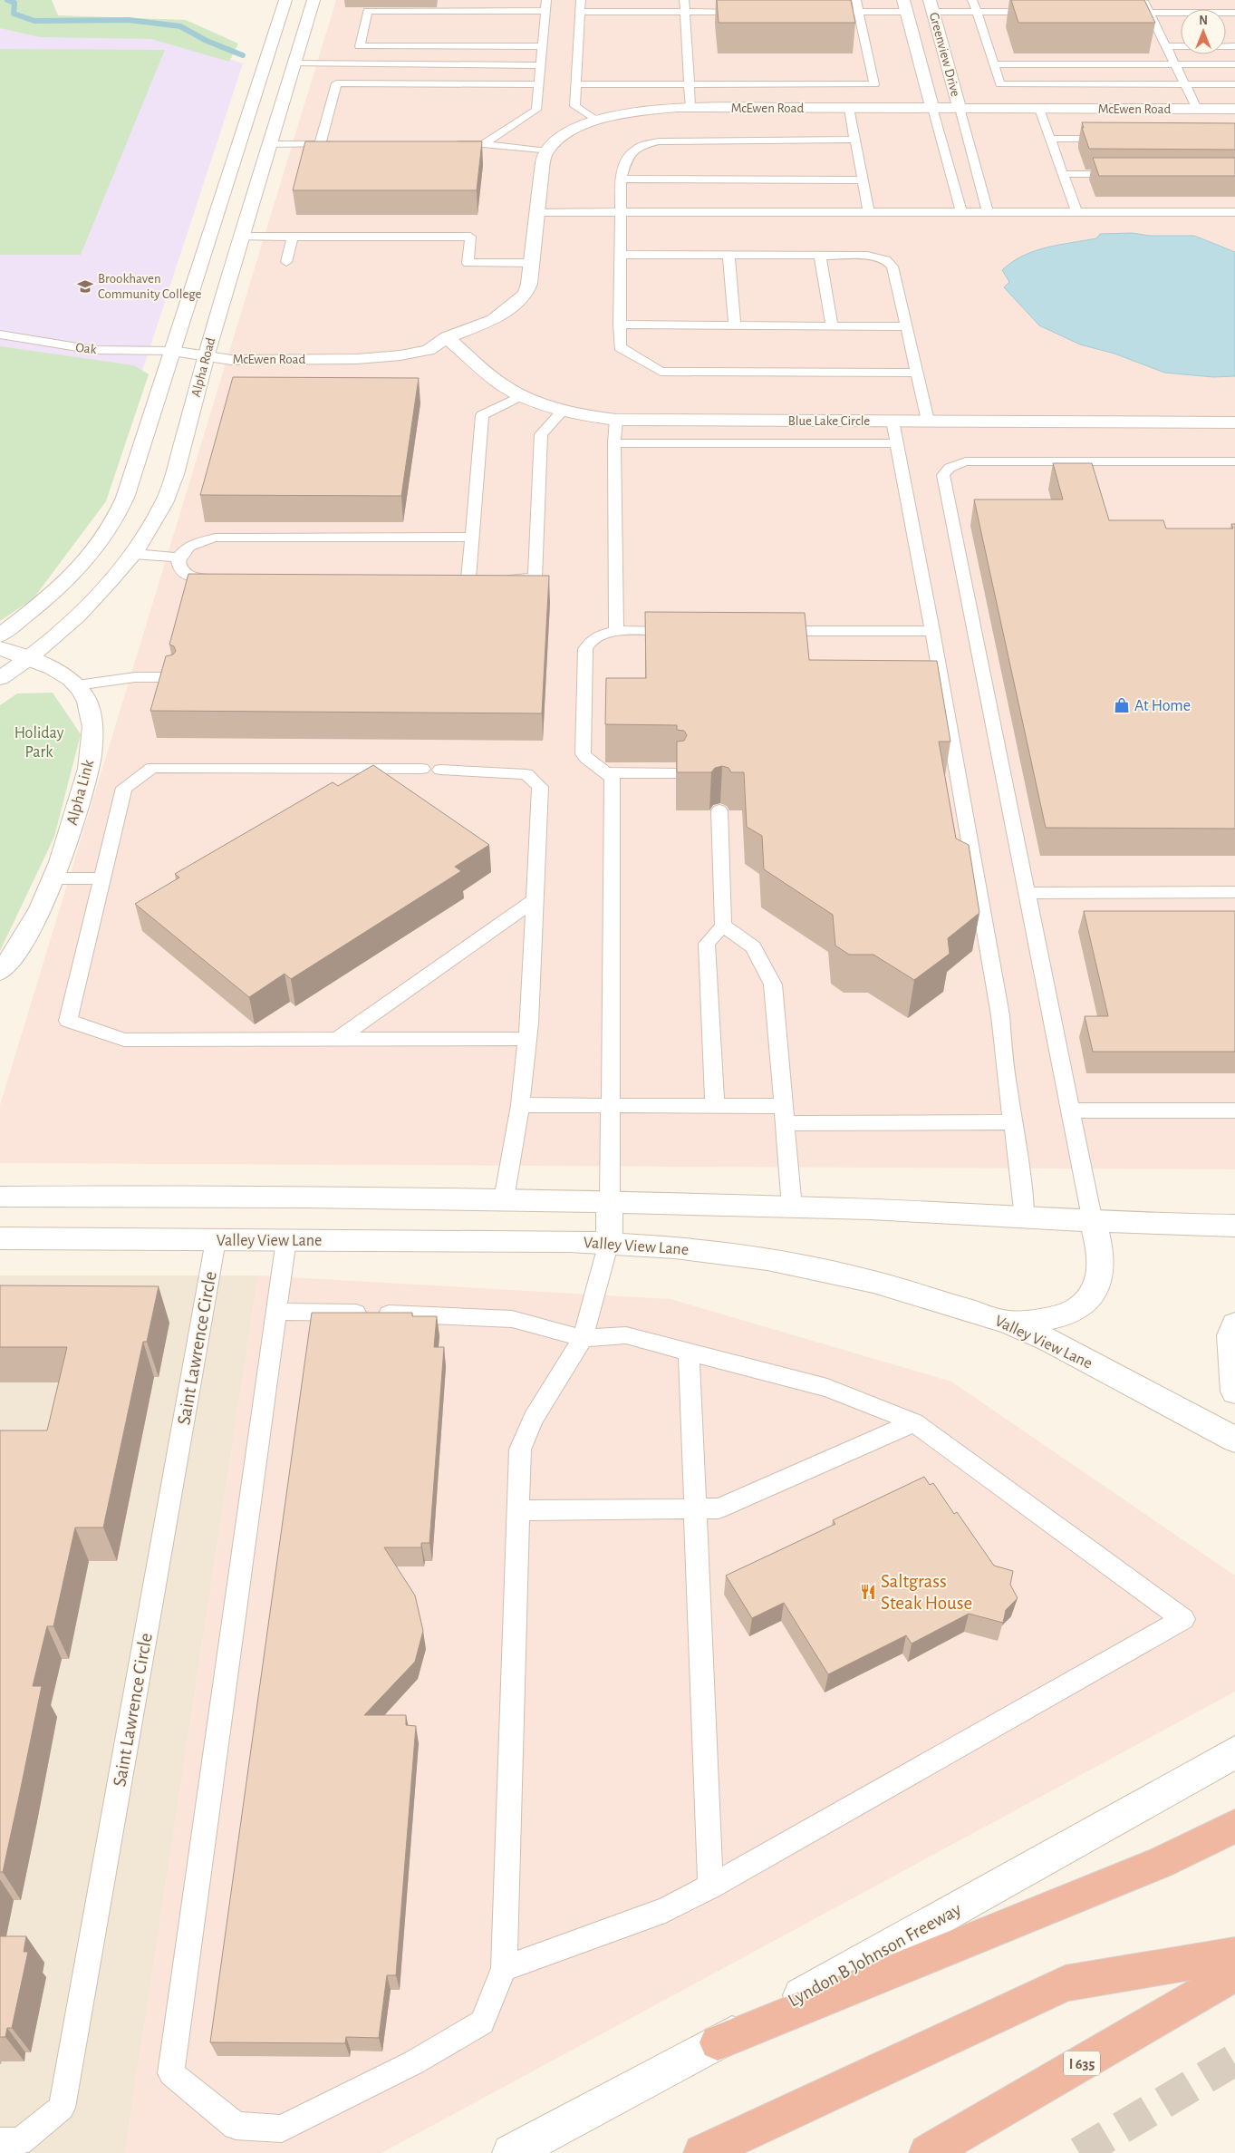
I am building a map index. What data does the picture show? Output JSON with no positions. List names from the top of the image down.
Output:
{
  "streets": {
    "highway": ["I 635"],
    "street": [
      "Greenview Drive",
      "McEwen Road",
      "Alpha Road",
      "Blue Lake Circle",
      "Alpha Link",
      "Valley View Lane",
      "Lyndon B Johnson Freeway"
    ],
    "lane": ["Oak", "Saint Lawrence Circle"]
  },
  "crossings": [
    ["Greenview Drive", "McEwen Road"],
    ["McEwen Road", "Oak"],
    ["McEwen Road", "Alpha Road"],
    ["McEwen Road", "Blue Lake Circle"],
    ["Alpha Road", "Alpha Link"],
    ["Valley View Lane", "Saint Lawrence Circle"]
  ],
  "parks": ["Holiday Park"],
  "places": {
    "school or university": ["Brookhaven Community College"],
    "shop": ["At Home"],
    "restaurant": ["Saltgrass Steak House"]
  },
  "north": "top"
}
